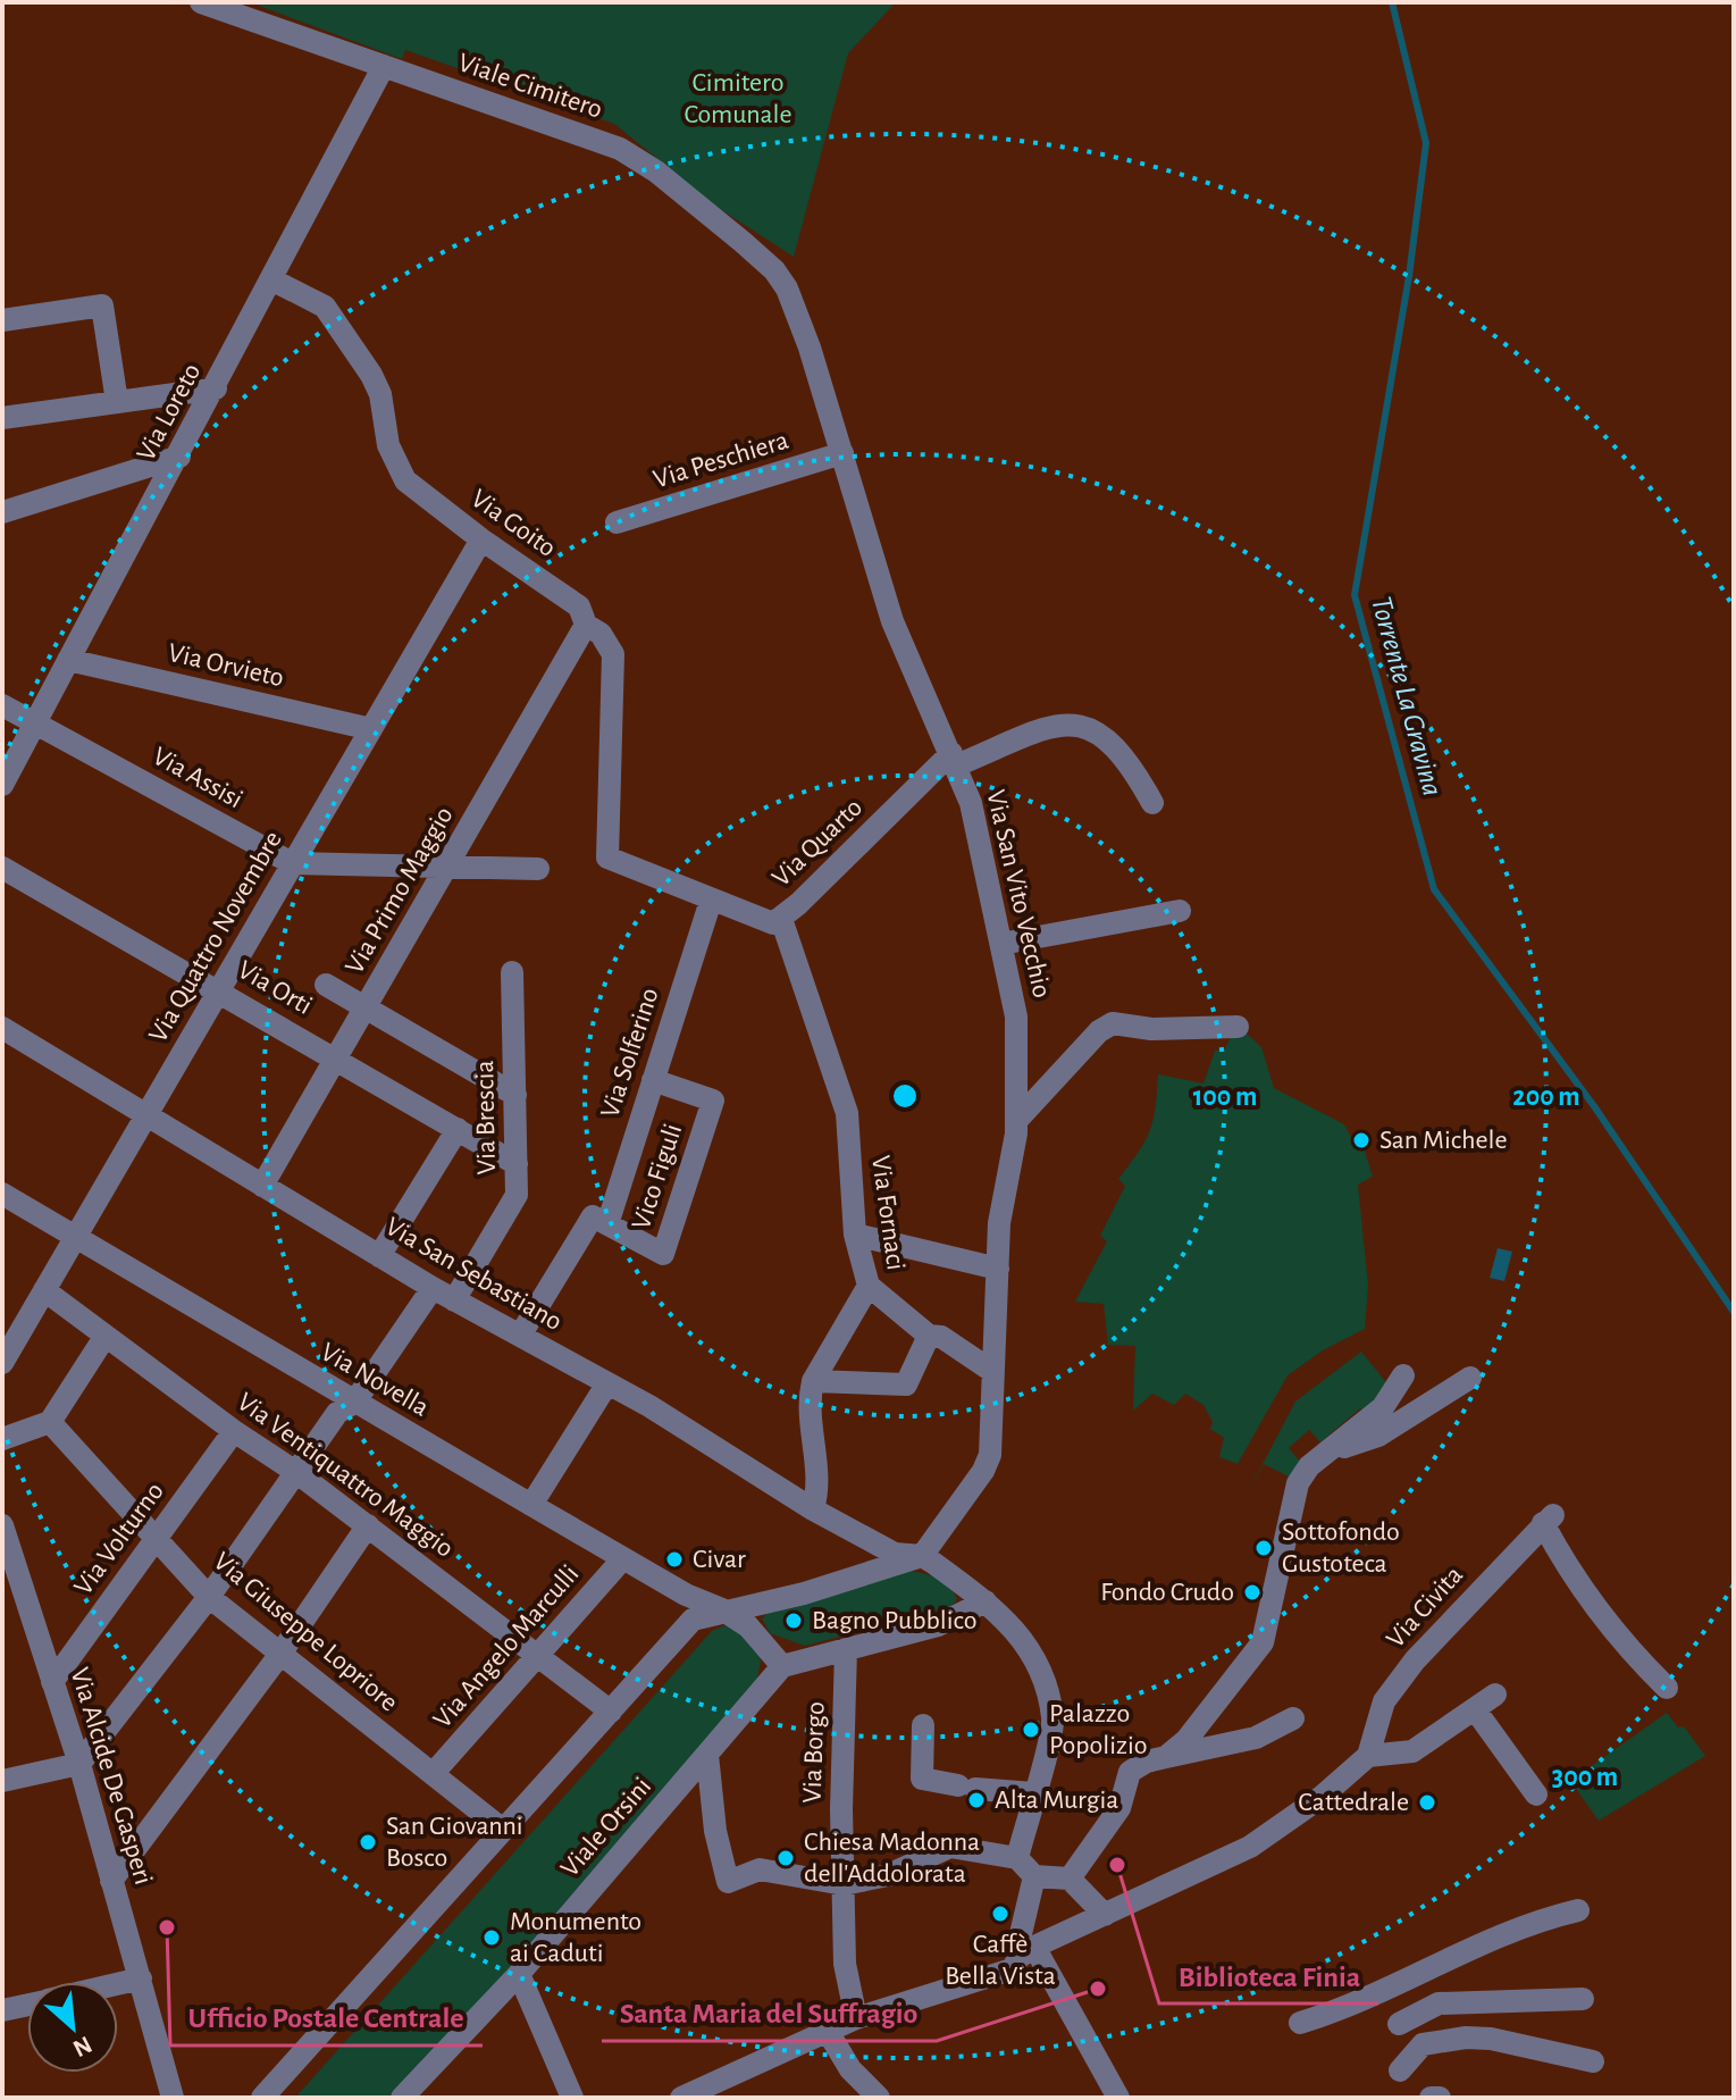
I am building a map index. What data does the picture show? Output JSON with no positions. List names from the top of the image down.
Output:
{
  "streets": {
    "street": [
      "Viale Cimitero",
      "Via Loreto",
      "Via Peschiera",
      "Via Goito",
      "Via Orvieto",
      "Via Assisi",
      "Via Quarto",
      "Via Primo Maggio",
      "Via San Vito Vecchio",
      "Via Quattro Novembre",
      "Via Orti",
      "Via Solferino",
      "Via Brescia",
      "Vico Figuli",
      "Via Fornaci",
      "Via San Sebastiano",
      "Via Novella",
      "Via Ventiquattro Maggio",
      "Via Volturno",
      "Via Civita",
      "Via Giuseppe Lopriore",
      "Via Angelo Marculli",
      "Via Borgo",
      "Via Alcide De Gasperi",
      "Viale Orsini"
    ]
  },
  "crossings": [
    ["Viale Cimitero", "Via Loreto"],
    ["Viale Cimitero", "Via San Vito Vecchio"],
    ["Via Loreto", "Via Goito"],
    ["Via Loreto", "Via Orvieto"],
    ["Via Loreto", "Via Assisi"],
    ["Via Peschiera", "Via San Vito Vecchio"],
    ["Via Goito", "Via Quarto"],
    ["Via Goito", "Via Primo Maggio"],
    ["Via Goito", "Via Quattro Novembre"],
    ["Via Orvieto", "Via Quattro Novembre"],
    ["Via Assisi", "Via Primo Maggio"],
    ["Via Assisi", "Via Quattro Novembre"],
    ["Via Quarto", "Via San Vito Vecchio"],
    ["Via Quarto", "Via Solferino"],
    ["Via Quarto", "Via Fornaci"],
    ["Via Primo Maggio", "Via Orti"],
    ["Via Primo Maggio", "Via San Sebastiano"],
    ["Via San Vito Vecchio", "Via San Sebastiano"],
    ["Via Quattro Novembre", "Via Orti"],
    ["Via Quattro Novembre", "Via San Sebastiano"],
    ["Via Quattro Novembre", "Via Novella"],
    ["Via Quattro Novembre", "Via Ventiquattro Maggio"],
    ["Via Orti", "Via Brescia"],
    ["Via Solferino", "Vico Figuli"],
    ["Via Solferino", "Via San Sebastiano"],
    ["Via Brescia", "Via San Sebastiano"],
    ["Via Novella", "Via Angelo Marculli"],
    ["Via Novella", "Viale Orsini"],
    ["Via Ventiquattro Maggio", "Via Volturno"],
    ["Via Ventiquattro Maggio", "Via Angelo Marculli"],
    ["Via Volturno", "Via Giuseppe Lopriore"],
    ["Via Volturno", "Via Alcide De Gasperi"],
    ["Via Giuseppe Lopriore", "Via Angelo Marculli"]
  ],
  "water": ["Torrente La Gravina"],
  "parks": ["Cimitero Comunale"],
  "places": [
    "San Michele",
    "Sottofondo Gustoteca",
    "Civar",
    "Fondo Crudo",
    "Bagno Pubblico",
    "Palazzo Popolizio",
    "Alta Murgia",
    "Cattedrale",
    "San Giovanni Bosco",
    "Chiesa Madonna dell'Addolorata",
    "Biblioteca Finia",
    "Caffè Bella Vista",
    "Ufficio Postale Centrale",
    "Monumento ai Caduti",
    "Santa Maria del Suffragio"
  ],
  "north": "bottom right",
  "rings": ["100 m", "200 m", "300 m"]
}
